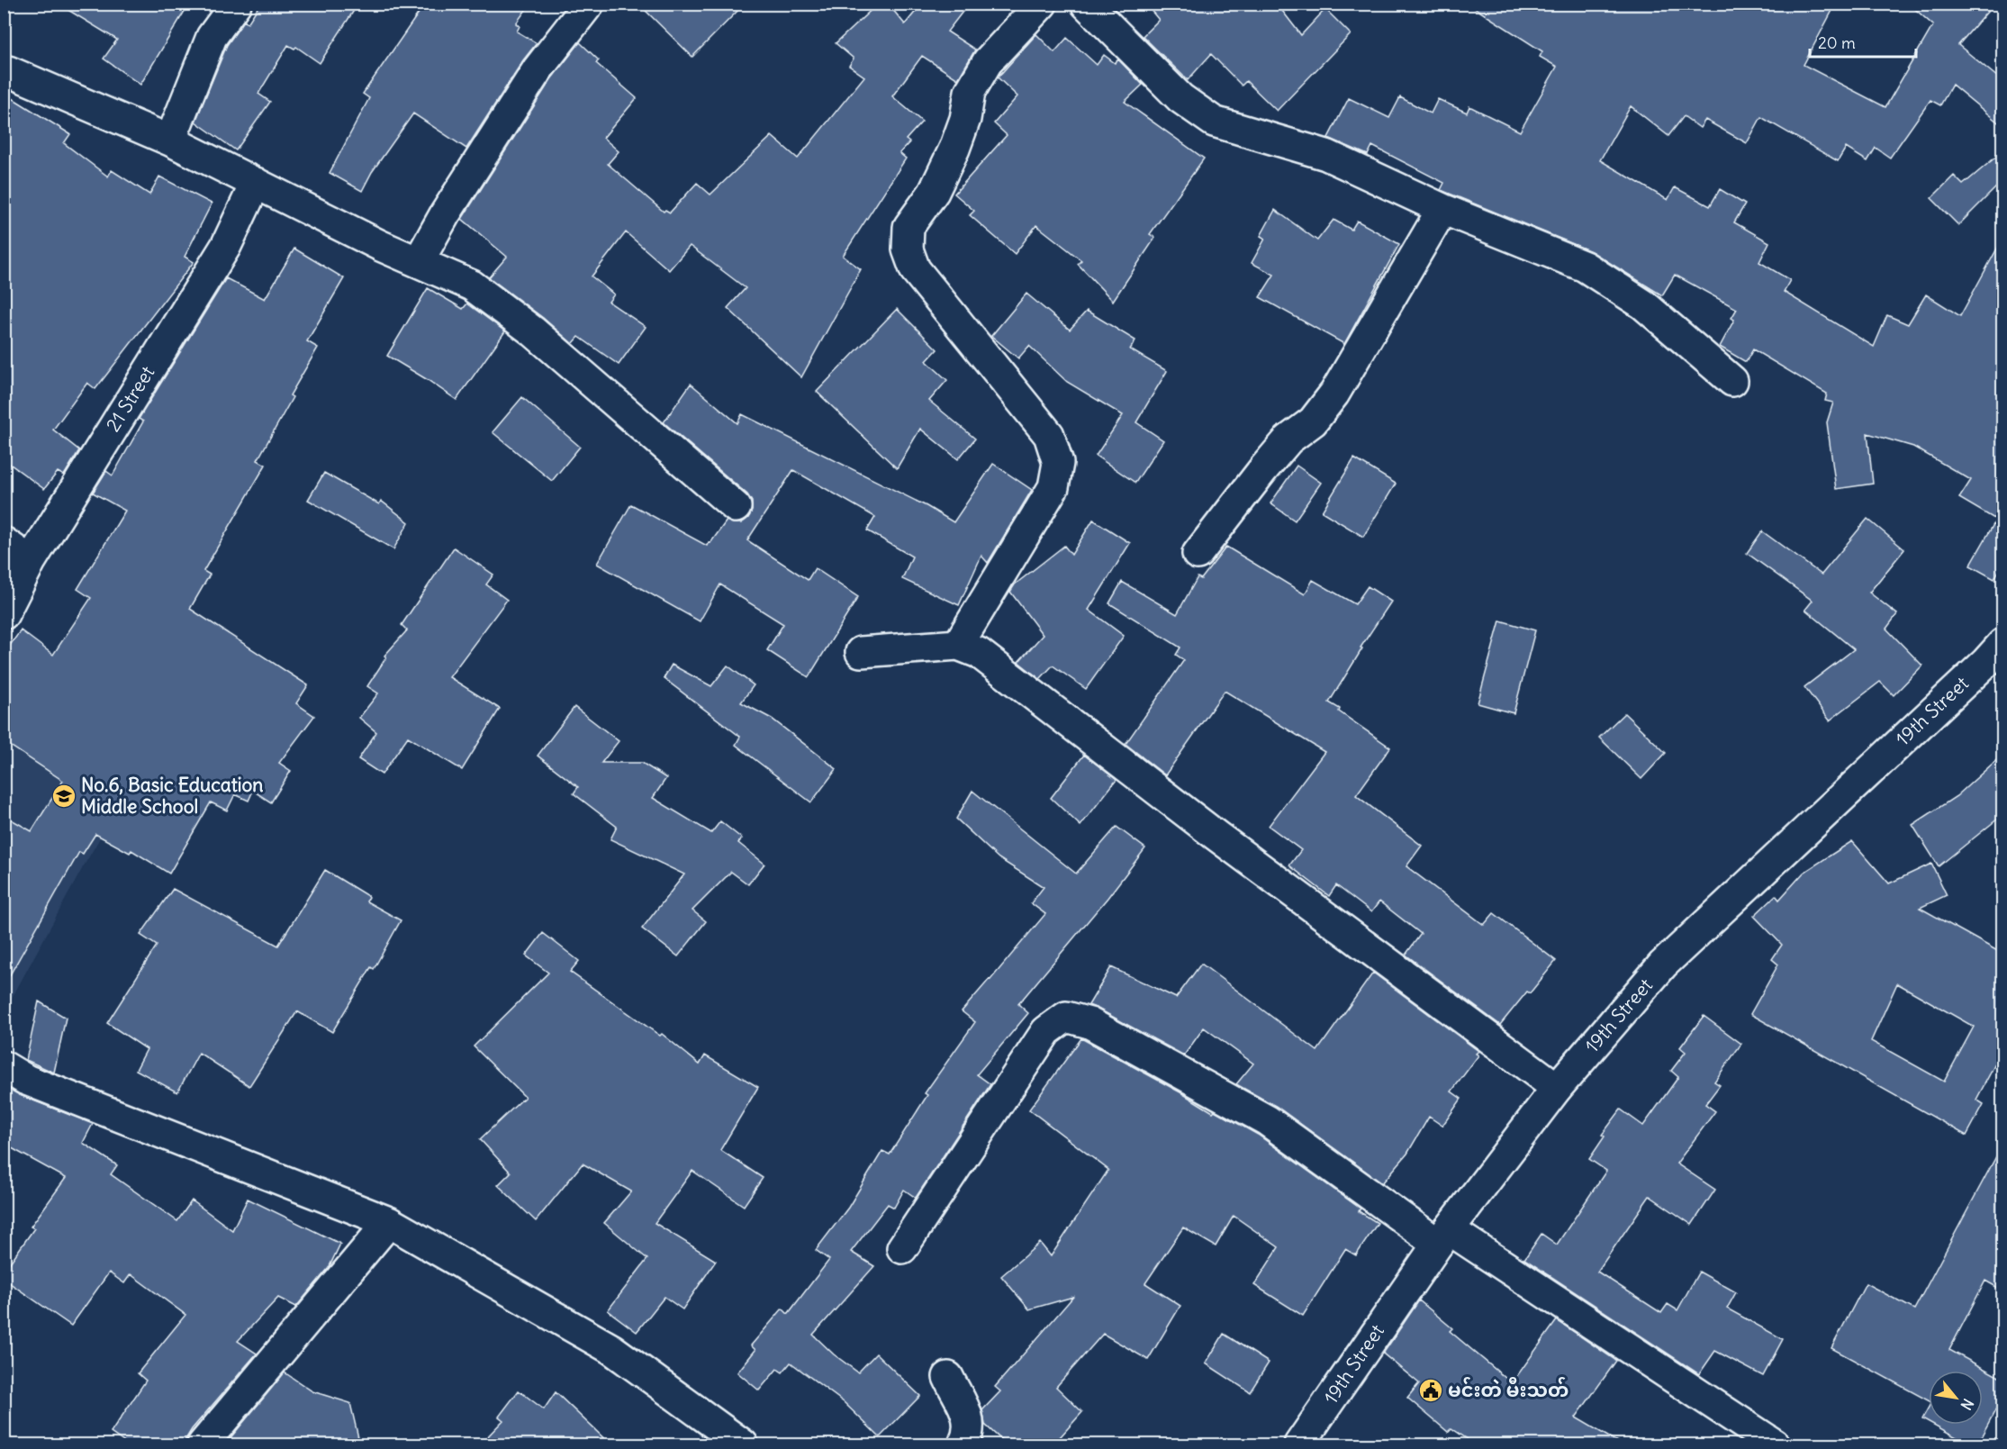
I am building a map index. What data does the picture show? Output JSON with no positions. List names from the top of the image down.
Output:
{
  "streets": {
    "street": ["21 Street", "19th Street"]
  },
  "places": {
    "school or university": ["No.6, Basic Education Middle School"],
    "public building": ["မင်းတဲ မီးသတ်"]
  },
  "scale_bar": "20 m",
  "north": "bottom right"
}
